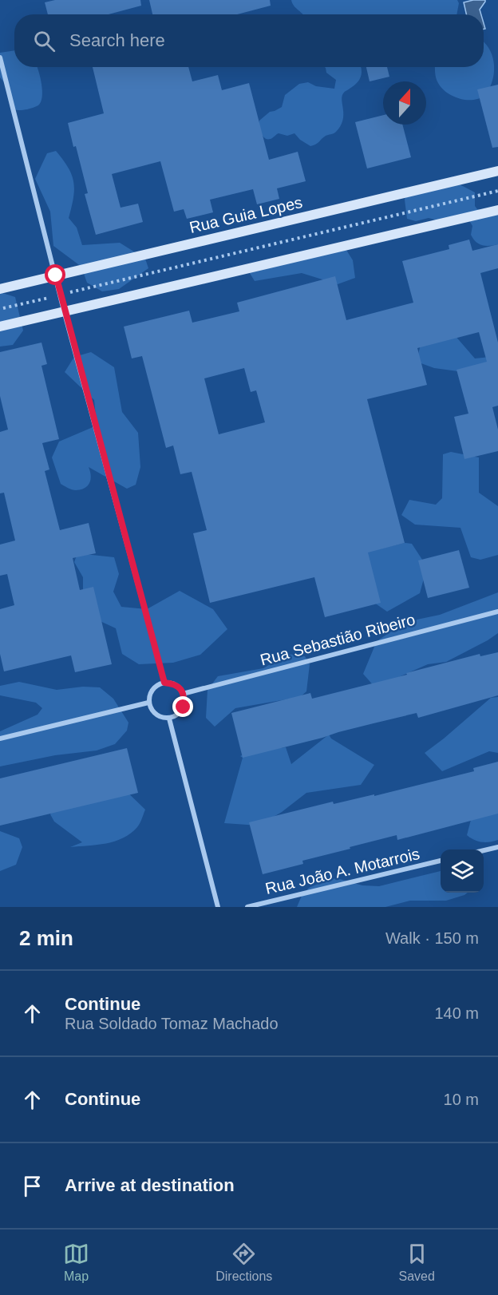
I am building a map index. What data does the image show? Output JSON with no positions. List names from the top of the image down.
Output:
{
  "streets": {
    "main road": ["Rua Guia Lopes"],
    "street": ["Rua Sebastião Ribeiro", "Rua João A. Motarrois"]
  },
  "north": "top",
  "page": {
    "search": "Search here",
    "heading": ["2 min", "Walk · 150 m"],
    "list": [
      ["Continue", "Rua Soldado Tomaz Machado", "140 m"],
      ["Continue", "10 m"],
      "Arrive at destination"
    ],
    "nav": ["Map", "Directions", "Saved"]
  }
}
